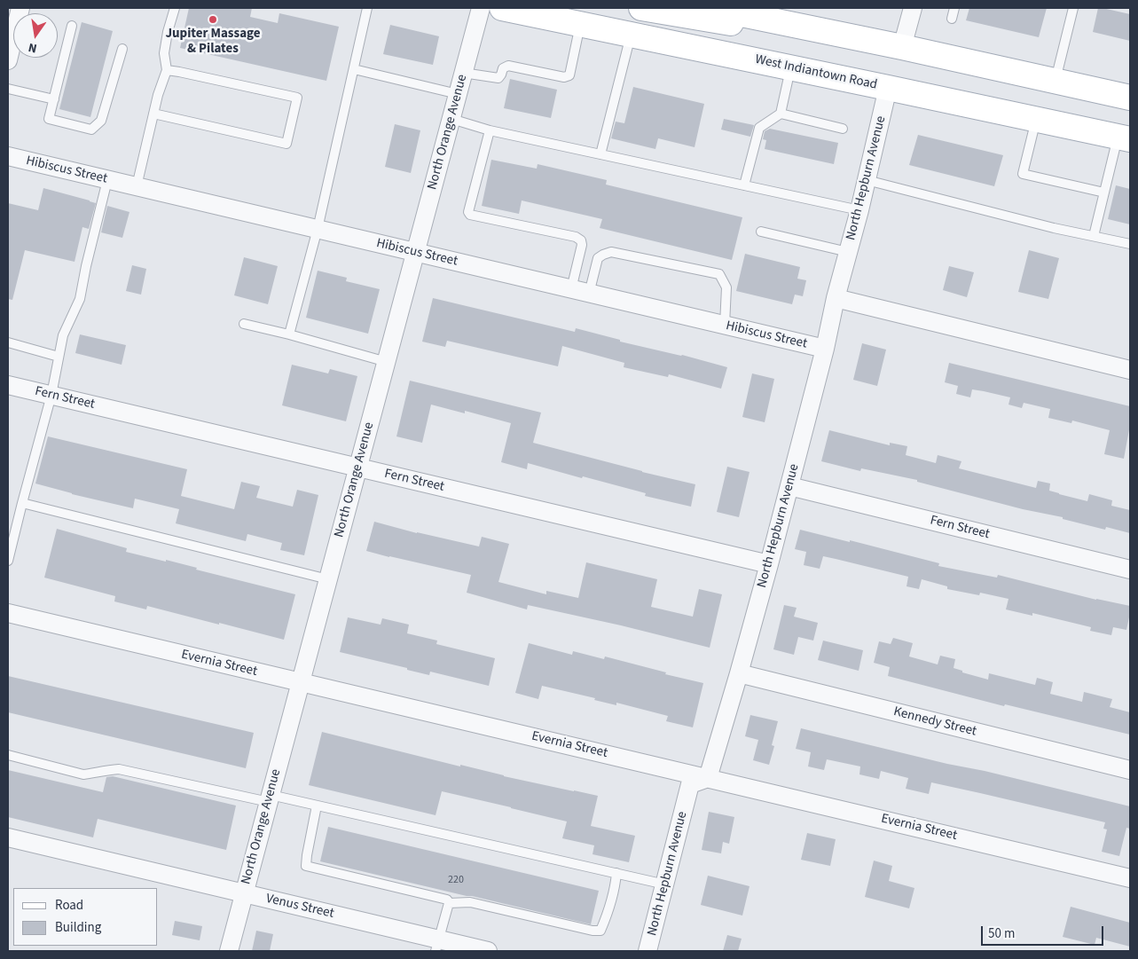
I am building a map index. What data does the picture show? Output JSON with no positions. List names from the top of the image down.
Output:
{
  "streets": {
    "main road": ["West Indiantown Road"],
    "street": [
      "North Orange Avenue",
      "Hibiscus Street",
      "North Hepburn Avenue",
      "Fern Street",
      "Evernia Street",
      "Kennedy Street",
      "Venus Street"
    ]
  },
  "crossings": [
    ["West Indiantown Road", "North Hepburn Avenue"],
    ["North Orange Avenue", "Hibiscus Street"],
    ["North Orange Avenue", "Fern Street"],
    ["North Orange Avenue", "Evernia Street"],
    ["North Orange Avenue", "Venus Street"],
    ["Hibiscus Street", "North Hepburn Avenue"],
    ["North Hepburn Avenue", "Fern Street"],
    ["North Hepburn Avenue", "Evernia Street"],
    ["North Hepburn Avenue", "Kennedy Street"]
  ],
  "places": ["Jupiter Massage & Pilates"],
  "house_numbers": ["220"],
  "legend": ["Road", "Building"],
  "scale_bar": "50 m",
  "north": "bottom"
}
